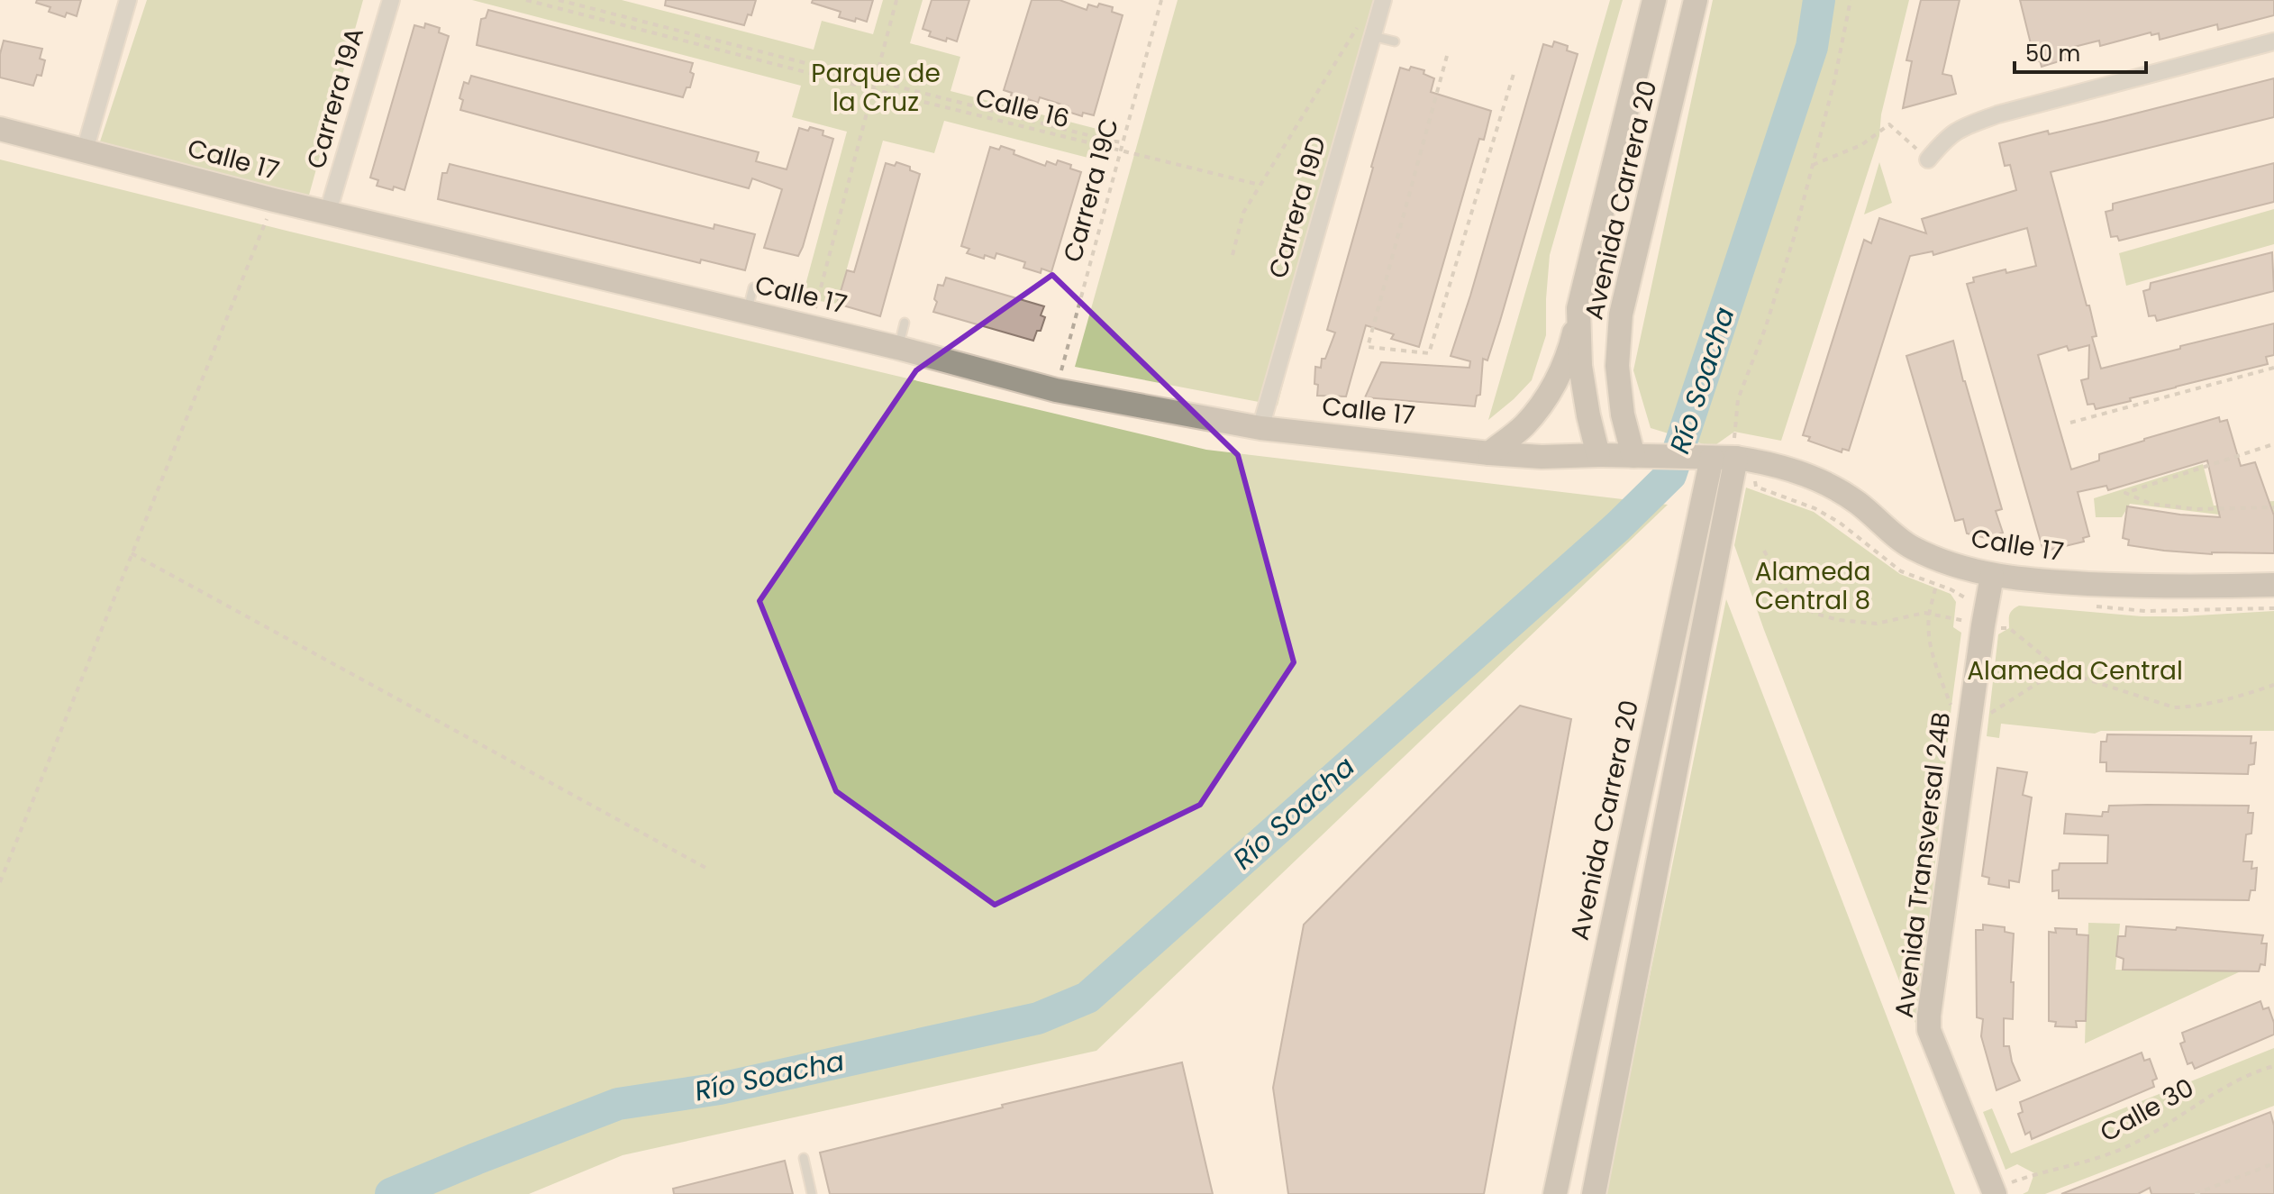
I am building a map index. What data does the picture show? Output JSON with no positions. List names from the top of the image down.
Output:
{
  "streets": {
    "street": [
      "Carrera 19A",
      "Calle 17",
      "Avenida Carrera 20",
      "Carrera 19D",
      "Avenida Transversal 24B"
    ],
    "path": ["Calle 16", "Carrera 19C", "Calle 30"]
  },
  "crossings": [
    ["Carrera 19A", "Calle 17"],
    ["Calle 16", "Carrera 19C"],
    ["Calle 17", "Carrera 19C"],
    ["Calle 17", "Avenida Carrera 20"],
    ["Calle 17", "Carrera 19D"],
    ["Calle 17", "Avenida Transversal 24B"],
    ["Avenida Transversal 24B", "Calle 30"]
  ],
  "water": ["Río Soacha"],
  "parks": ["Parque de la Cruz", "Alameda Central 8", "Alameda Central"],
  "scale_bar": "50 m"
}
